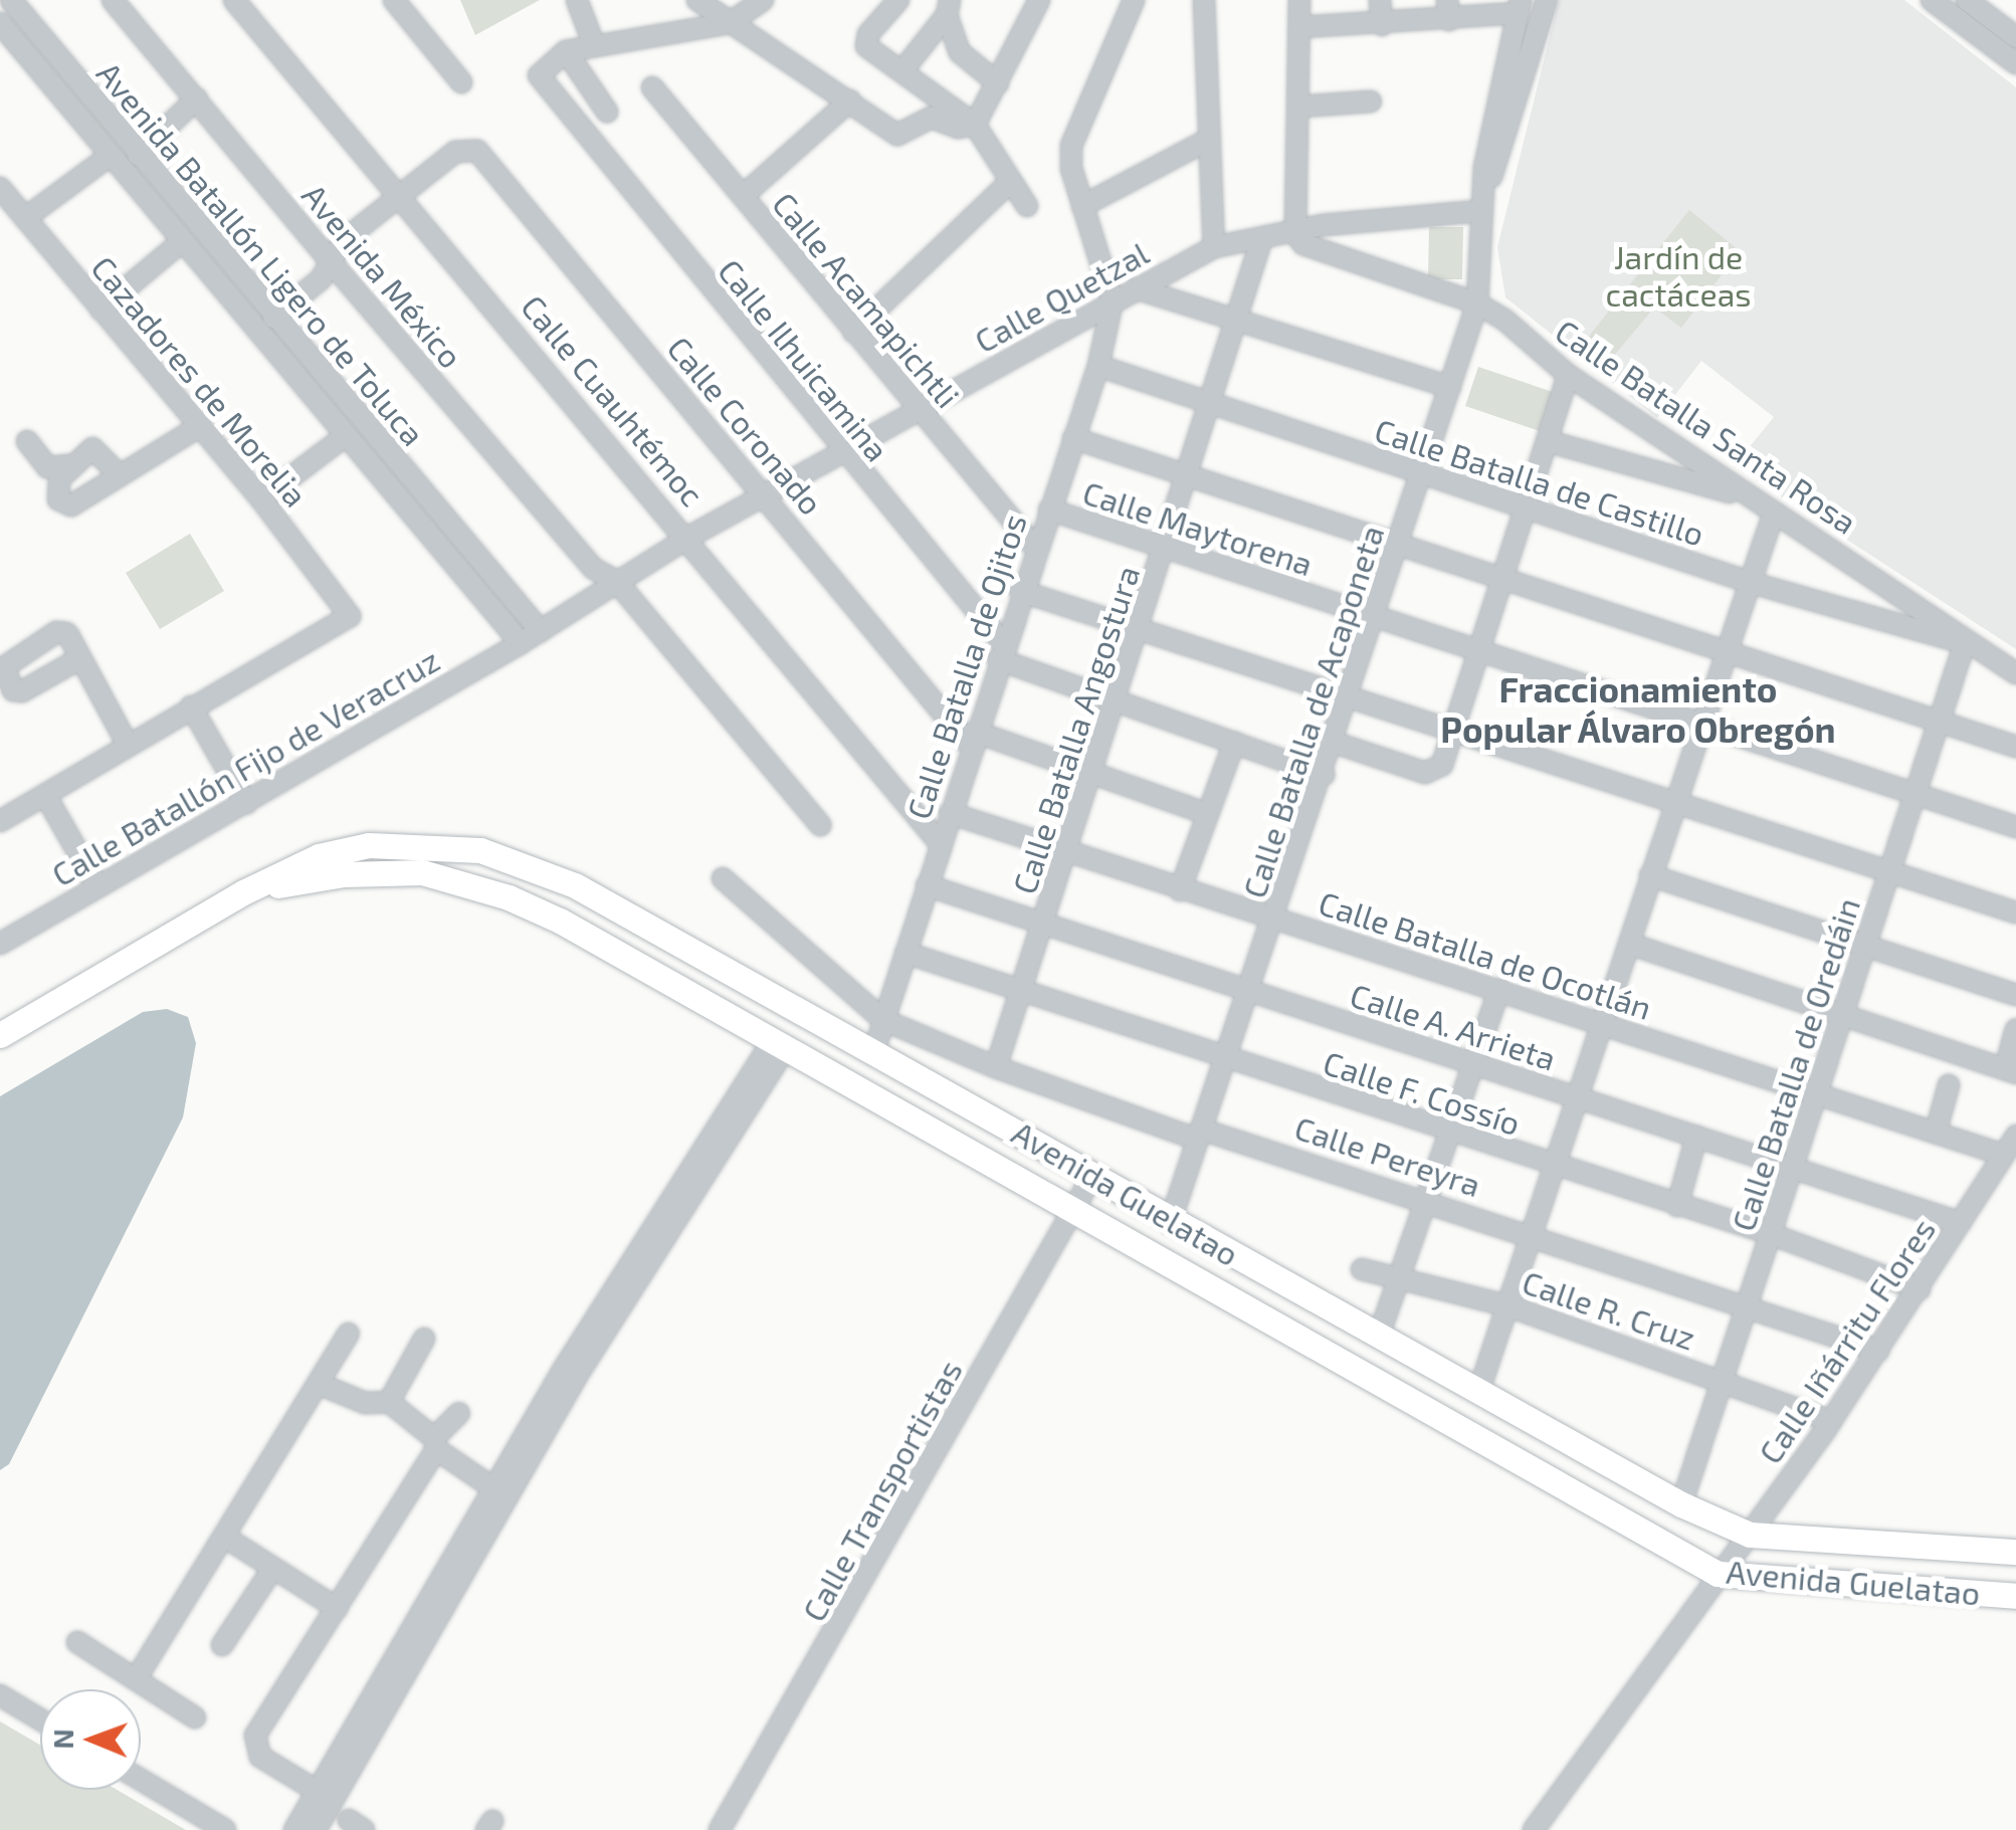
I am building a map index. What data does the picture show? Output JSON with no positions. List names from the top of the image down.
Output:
{
  "streets": {
    "main road": ["Avenida Guelatao"],
    "street": [
      "Avenida Batallón Ligero de Toluca",
      "Avenida México",
      "Calle Quetzal",
      "Calle Acamapichtli",
      "Calle Ilhuicamina",
      "Cazadores de Morelia",
      "Calle Cuauhtémoc",
      "Calle Coronado",
      "Calle Batalla Santa Rosa",
      "Calle Batalla de Castillo",
      "Calle Maytorena",
      "Calle Batalla de Ojitos",
      "Calle Batalla de Acaponeta",
      "Calle Batalla Angostura",
      "Calle Batallón Fijo de Veracruz",
      "Calle Batalla de Ocotlán",
      "Calle A. Arrieta",
      "Calle Batalla de Oredáin",
      "Calle F. Cossío",
      "Calle Pereyra",
      "Calle R. Cruz",
      "Calle Iñárritu Flores",
      "Calle Transportistas"
    ]
  },
  "crossings": [
    ["Avenida Batallón Ligero de Toluca", "Calle Quetzal"],
    ["Avenida Batallón Ligero de Toluca", "Calle Batallón Fijo de Veracruz"],
    ["Avenida México", "Calle Quetzal"],
    ["Calle Quetzal", "Calle Acamapichtli"],
    ["Calle Quetzal", "Calle Ilhuicamina"],
    ["Calle Quetzal", "Calle Cuauhtémoc"],
    ["Calle Quetzal", "Calle Coronado"],
    ["Calle Quetzal", "Calle Batalla Santa Rosa"],
    ["Calle Quetzal", "Calle Batalla de Ojitos"],
    ["Calle Quetzal", "Calle Batalla de Acaponeta"],
    ["Calle Quetzal", "Calle Batalla Angostura"],
    ["Calle Quetzal", "Calle Batallón Fijo de Veracruz"],
    ["Calle Acamapichtli", "Calle Batalla de Ojitos"],
    ["Calle Ilhuicamina", "Calle Batalla de Ojitos"],
    ["Calle Cuauhtémoc", "Calle Coronado"],
    ["Calle Cuauhtémoc", "Calle Batalla de Ojitos"],
    ["Calle Coronado", "Calle Batalla de Ojitos"],
    ["Calle Batalla Santa Rosa", "Calle Batalla de Castillo"],
    ["Calle Batalla Santa Rosa", "Calle Batalla de Acaponeta"],
    ["Calle Batalla Santa Rosa", "Calle Batalla de Oredáin"],
    ["Calle Batalla de Castillo", "Calle Batalla de Ojitos"],
    ["Calle Batalla de Castillo", "Calle Batalla de Acaponeta"],
    ["Calle Batalla de Castillo", "Calle Batalla Angostura"],
    ["Calle Batalla de Castillo", "Calle Batalla de Oredáin"],
    ["Calle Maytorena", "Calle Batalla de Ojitos"],
    ["Calle Maytorena", "Calle Batalla de Acaponeta"],
    ["Calle Maytorena", "Calle Batalla Angostura"],
    ["Calle Maytorena", "Calle Batalla de Oredáin"],
    ["Calle Batalla de Ojitos", "Calle Batalla de Ocotlán"],
    ["Calle Batalla de Ojitos", "Calle A. Arrieta"],
    ["Calle Batalla de Ojitos", "Calle F. Cossío"],
    ["Calle Batalla de Ojitos", "Calle Pereyra"],
    ["Calle Batalla de Ojitos", "Avenida Guelatao"],
    ["Calle Batalla de Acaponeta", "Calle Batalla de Ocotlán"],
    ["Calle Batalla de Acaponeta", "Calle A. Arrieta"],
    ["Calle Batalla de Acaponeta", "Calle F. Cossío"],
    ["Calle Batalla de Acaponeta", "Calle Pereyra"],
    ["Calle Batalla de Acaponeta", "Avenida Guelatao"],
    ["Calle Batalla Angostura", "Calle Batalla de Ocotlán"],
    ["Calle Batalla Angostura", "Calle A. Arrieta"],
    ["Calle Batalla Angostura", "Calle F. Cossío"],
    ["Calle Batalla Angostura", "Calle Pereyra"],
    ["Calle Batalla de Ocotlán", "Calle Batalla de Oredáin"],
    ["Calle Batalla de Ocotlán", "Calle Iñárritu Flores"],
    ["Calle A. Arrieta", "Calle Batalla de Oredáin"],
    ["Calle A. Arrieta", "Calle Iñárritu Flores"],
    ["Calle Batalla de Oredáin", "Calle F. Cossío"],
    ["Calle Batalla de Oredáin", "Calle Pereyra"],
    ["Calle Batalla de Oredáin", "Avenida Guelatao"],
    ["Calle Batalla de Oredáin", "Calle R. Cruz"],
    ["Calle F. Cossío", "Calle Iñárritu Flores"],
    ["Calle Pereyra", "Calle Iñárritu Flores"],
    ["Avenida Guelatao", "Calle Iñárritu Flores"],
    ["Avenida Guelatao", "Calle Transportistas"],
    ["Calle R. Cruz", "Calle Iñárritu Flores"]
  ],
  "districts": ["Fraccionamiento Popular Álvaro Obregón"],
  "parks": ["Jardín de cactáceas"],
  "north": "left"
}
